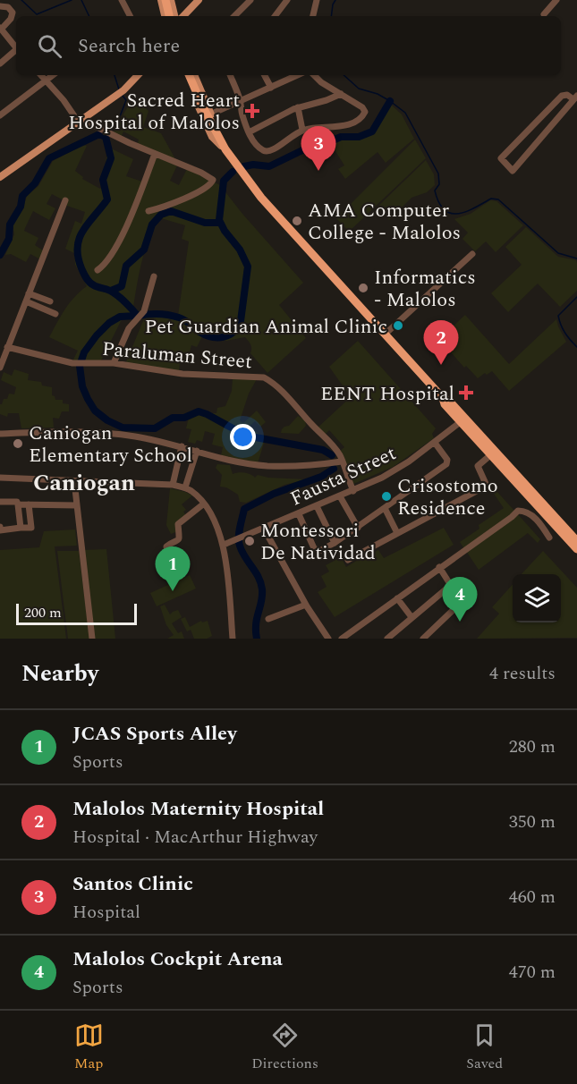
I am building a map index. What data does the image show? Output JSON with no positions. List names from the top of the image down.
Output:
{
  "streets": {
    "street": ["Paraluman Street", "Fausta Street"]
  },
  "crossings": [
    ["Paraluman Street", "Fausta Street"]
  ],
  "districts": ["Caniogan"],
  "places": {
    "health": ["Sacred Heart Hospital of Malolos", "EENT Hospital"],
    "other": [
      "AMA Computer College - Malolos",
      "Informatics - Malolos",
      "Pet Guardian Animal Clinic",
      "Caniogan Elementary School",
      "Crisostomo Residence",
      "Montessori De Natividad"
    ]
  },
  "scale_bar": "200 m",
  "page": {
    "search": "Search here",
    "pins": [
      "3",
      "2",
      "1",
      "4"
    ],
    "scale": "200 m",
    "heading": ["Nearby", "4 results"],
    "list": [
      {
        "mark": "1",
        "name": "JCAS Sports Alley",
        "note": "Sports",
        "value": "280 m"
      },
      {
        "mark": "2",
        "name": "Malolos Maternity Hospital",
        "note": "Hospital · MacArthur Highway",
        "value": "350 m"
      },
      {
        "mark": "3",
        "name": "Santos Clinic",
        "note": "Hospital",
        "value": "460 m"
      },
      {
        "mark": "4",
        "name": "Malolos Cockpit Arena",
        "note": "Sports",
        "value": "470 m"
      }
    ],
    "nav": ["Map", "Directions", "Saved"]
  }
}
